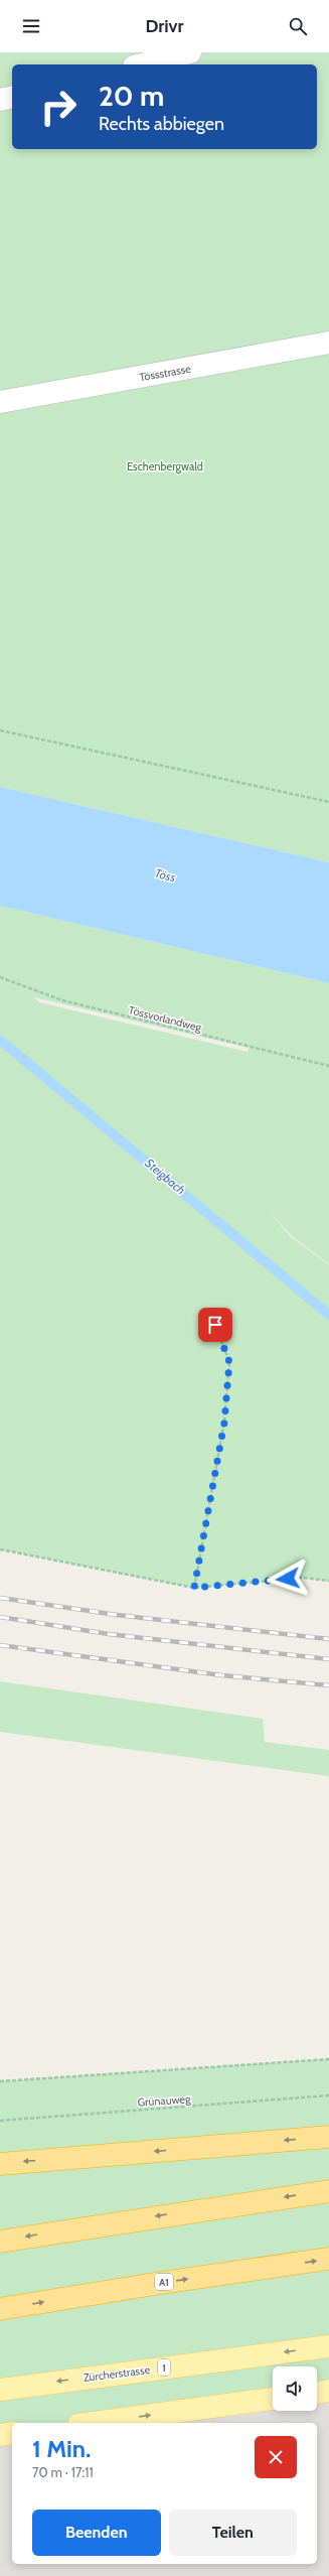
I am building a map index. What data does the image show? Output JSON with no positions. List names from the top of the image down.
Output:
{
  "streets": {
    "highway": ["A1"],
    "main road": ["1", "Zürcherstrasse"],
    "street": ["Tössstrasse"],
    "path": ["Tössvorlandweg", "Grünauweg"]
  },
  "water": ["Töss", "Steigbach"],
  "parks": ["Eschenbergwald"],
  "page": {
    "header": "Drivr",
    "turn": ["20 m", "Rechts abbiegen"],
    "heading": ["1 Min.", "70 m · 17:11"],
    "buttons": ["Beenden", "Teilen"]
  }
}
